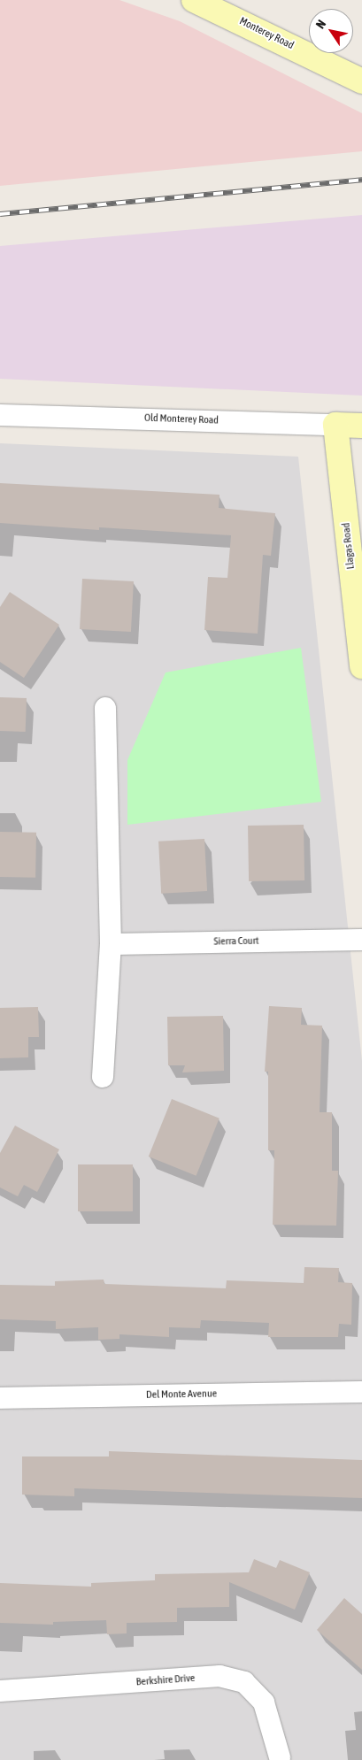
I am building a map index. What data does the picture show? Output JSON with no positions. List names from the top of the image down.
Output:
{
  "streets": {
    "street": [
      "Monterey Road",
      "Old Monterey Road",
      "Llagas Road",
      "Sierra Court",
      "Del Monte Avenue",
      "Berkshire Drive"
    ]
  },
  "crossings": [
    ["Old Monterey Road", "Llagas Road"]
  ],
  "north": "top left"
}
